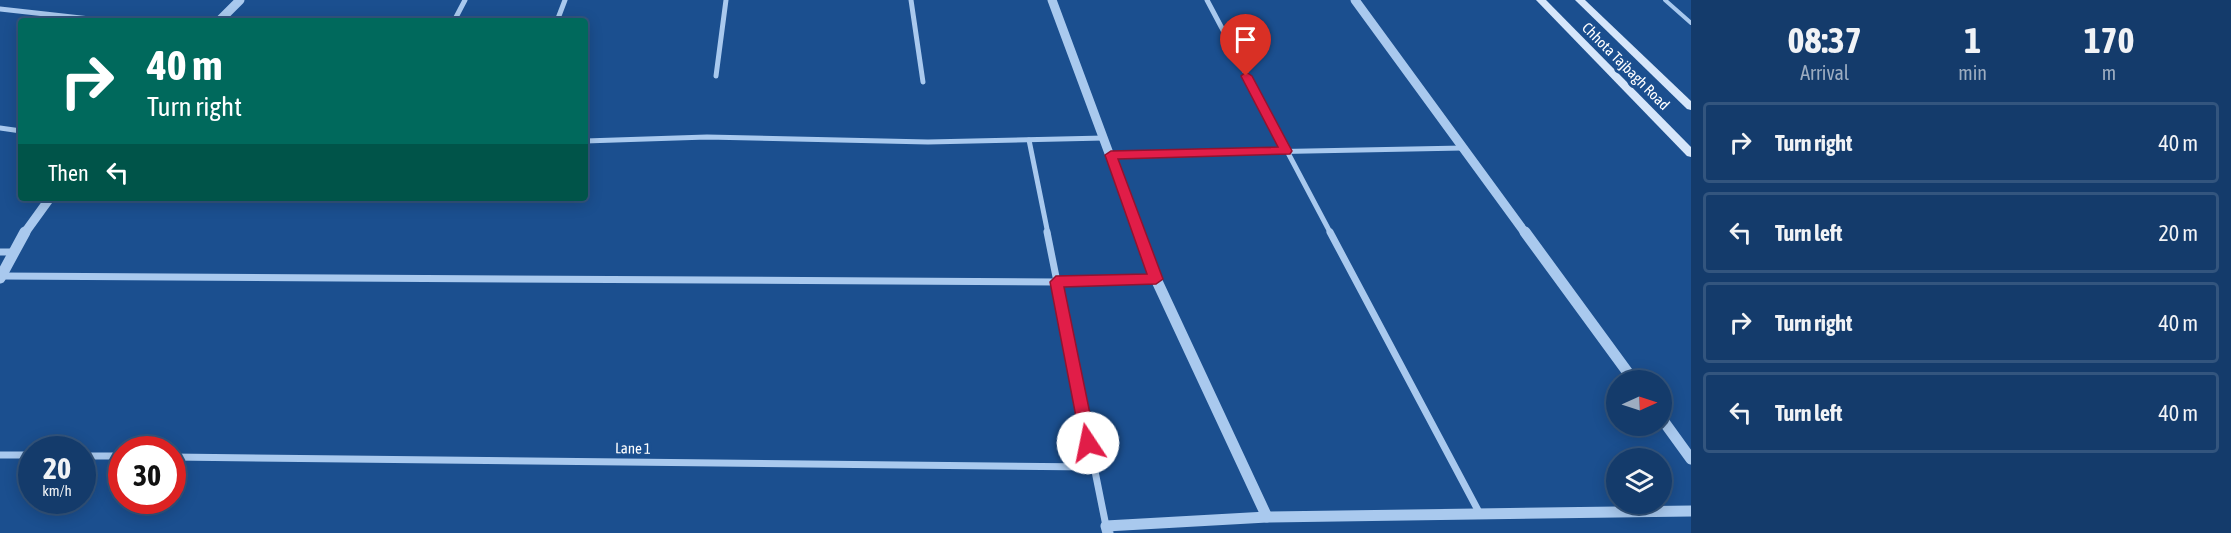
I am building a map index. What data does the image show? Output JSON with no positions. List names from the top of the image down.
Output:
{
  "streets": {
    "main road": ["Chhota Tajbagh Road"],
    "street": ["Lane 1"]
  },
  "north": "right",
  "page": {
    "eta": [
      "08:37",
      "Arrival",
      "1",
      "min",
      "170",
      "m"
    ],
    "turn": ["40 m", "Turn right"],
    "list": [
      {
        "name": "Turn right",
        "value": "40 m"
      },
      {
        "name": "Turn left",
        "value": "20 m"
      },
      {
        "name": "Turn right",
        "value": "40 m"
      },
      {
        "name": "Turn left",
        "value": "40 m"
      }
    ],
    "then": "Then",
    "speed": "20 km/h",
    "limit": "30"
  }
}
